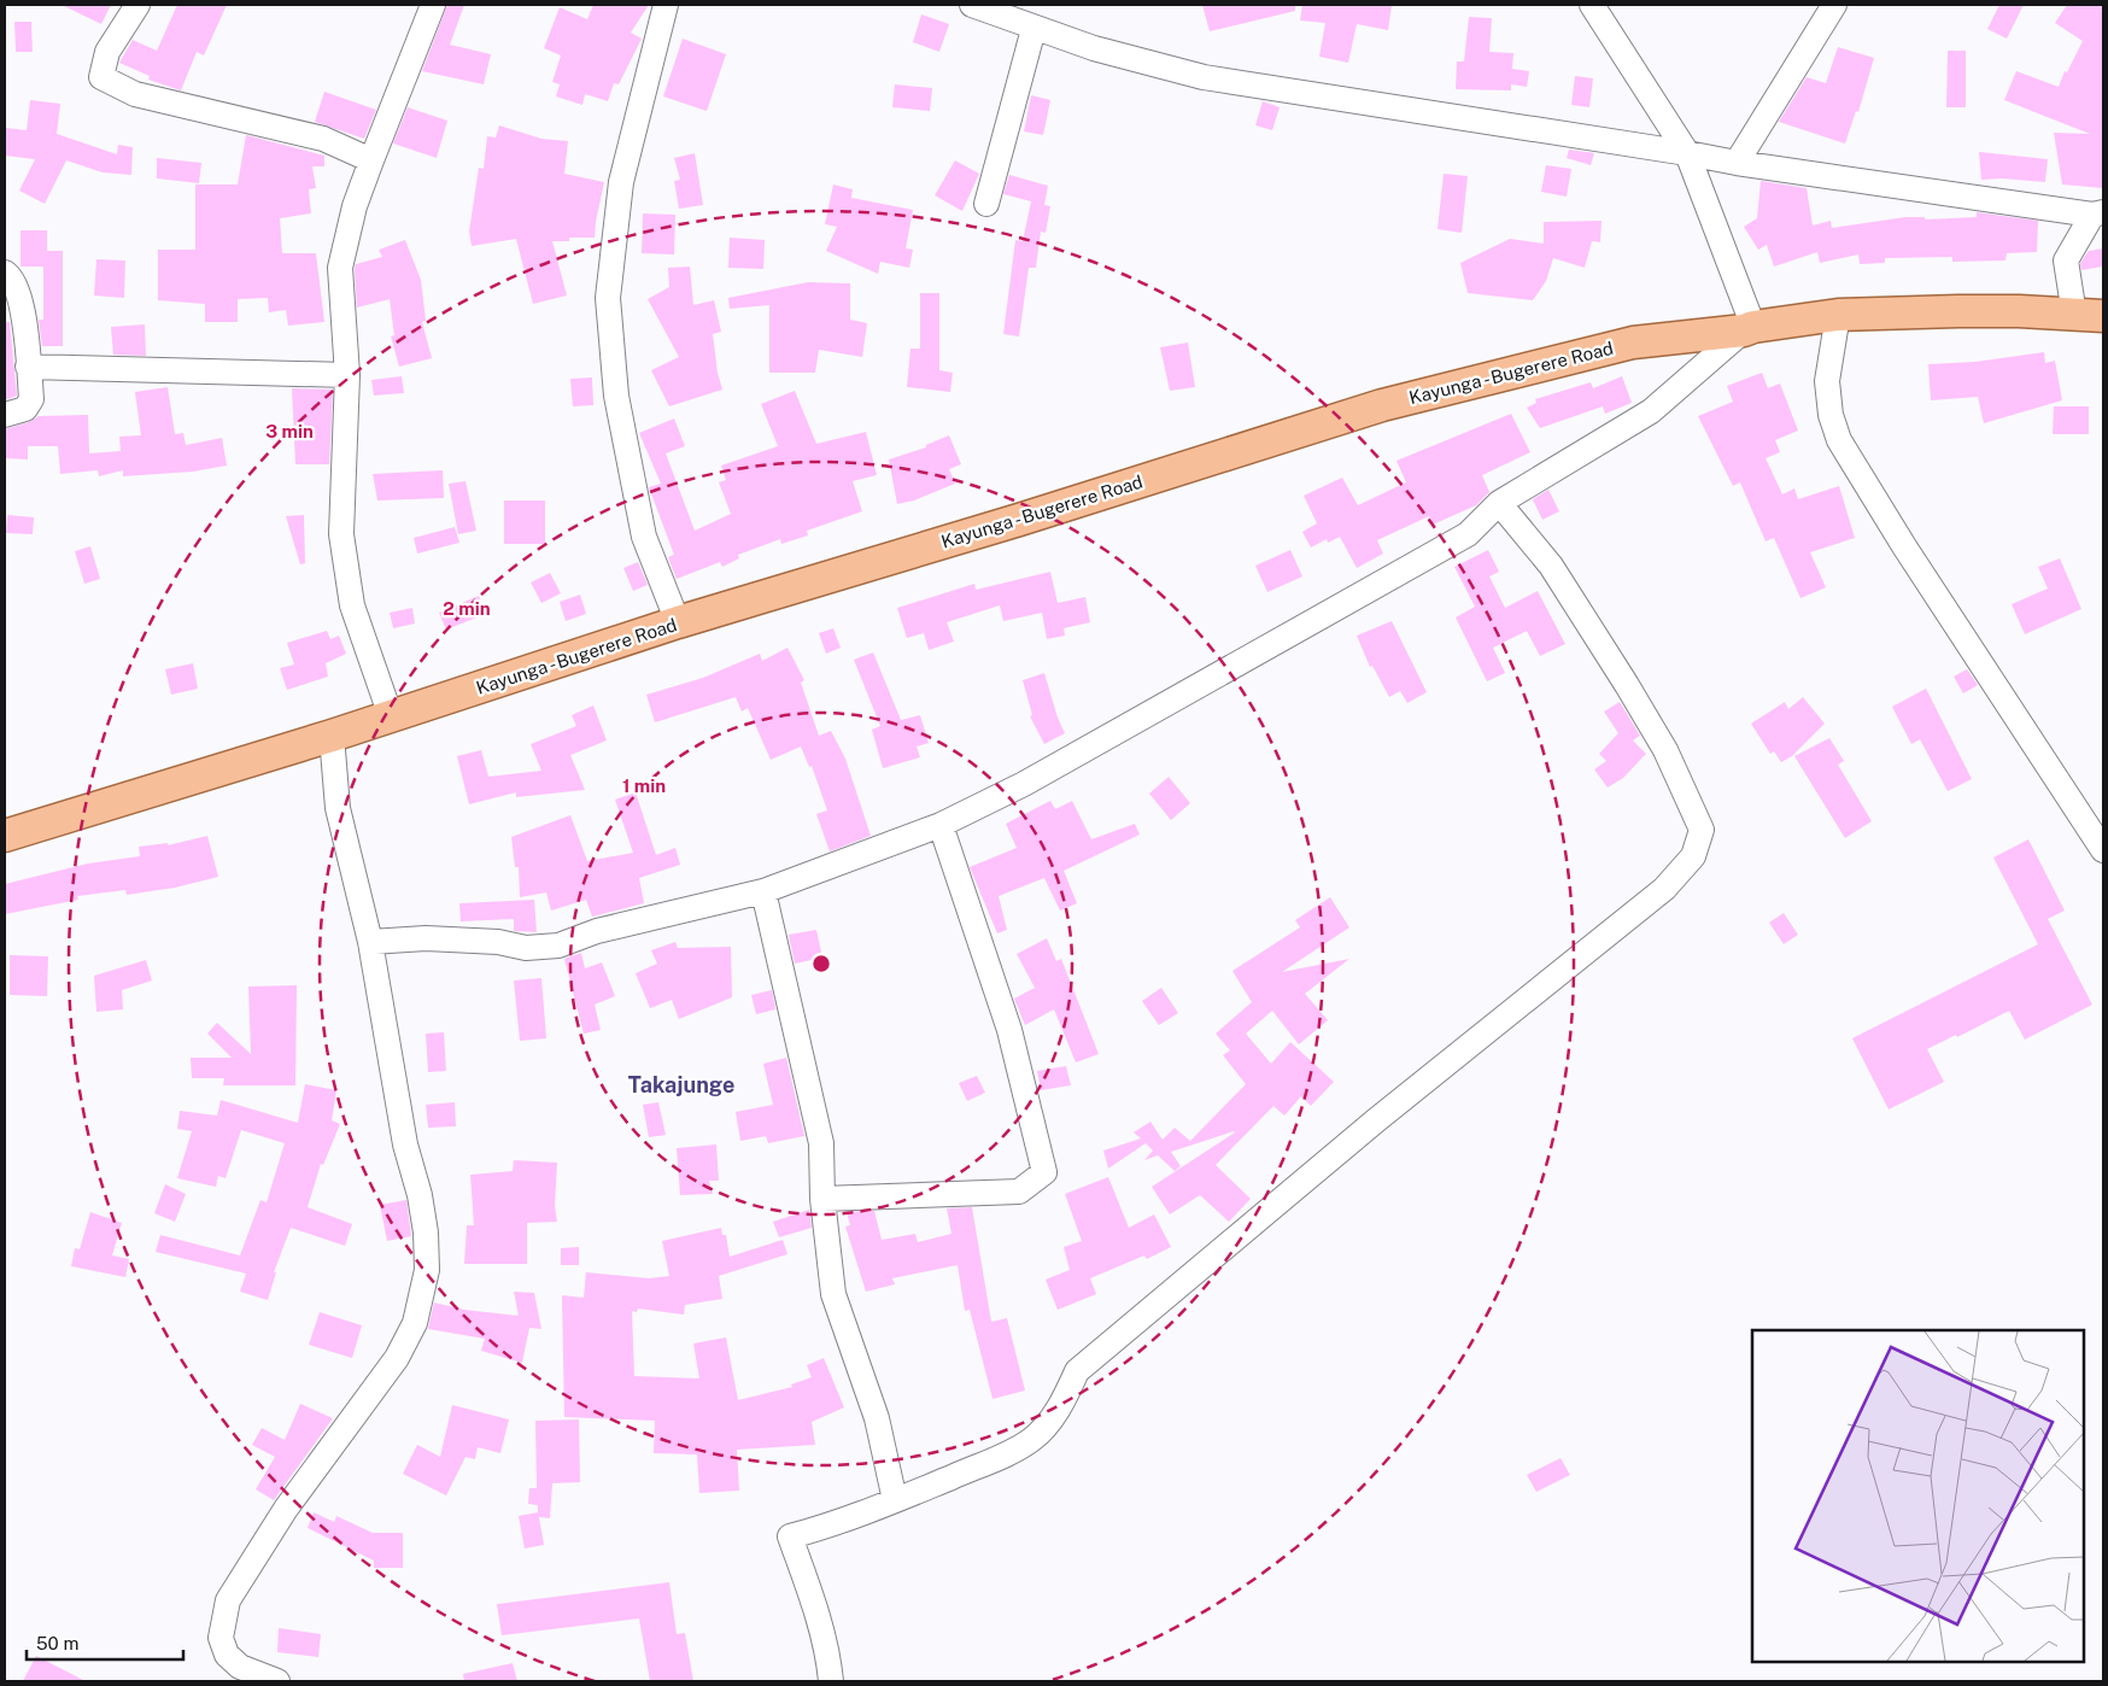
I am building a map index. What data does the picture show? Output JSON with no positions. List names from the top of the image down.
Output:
{
  "streets": {
    "main road": ["Kayunga - Bugerere Road"]
  },
  "districts": ["Takajunge"],
  "scale_bar": "50 m",
  "rings": ["3 min", "2 min", "1 min"]
}
